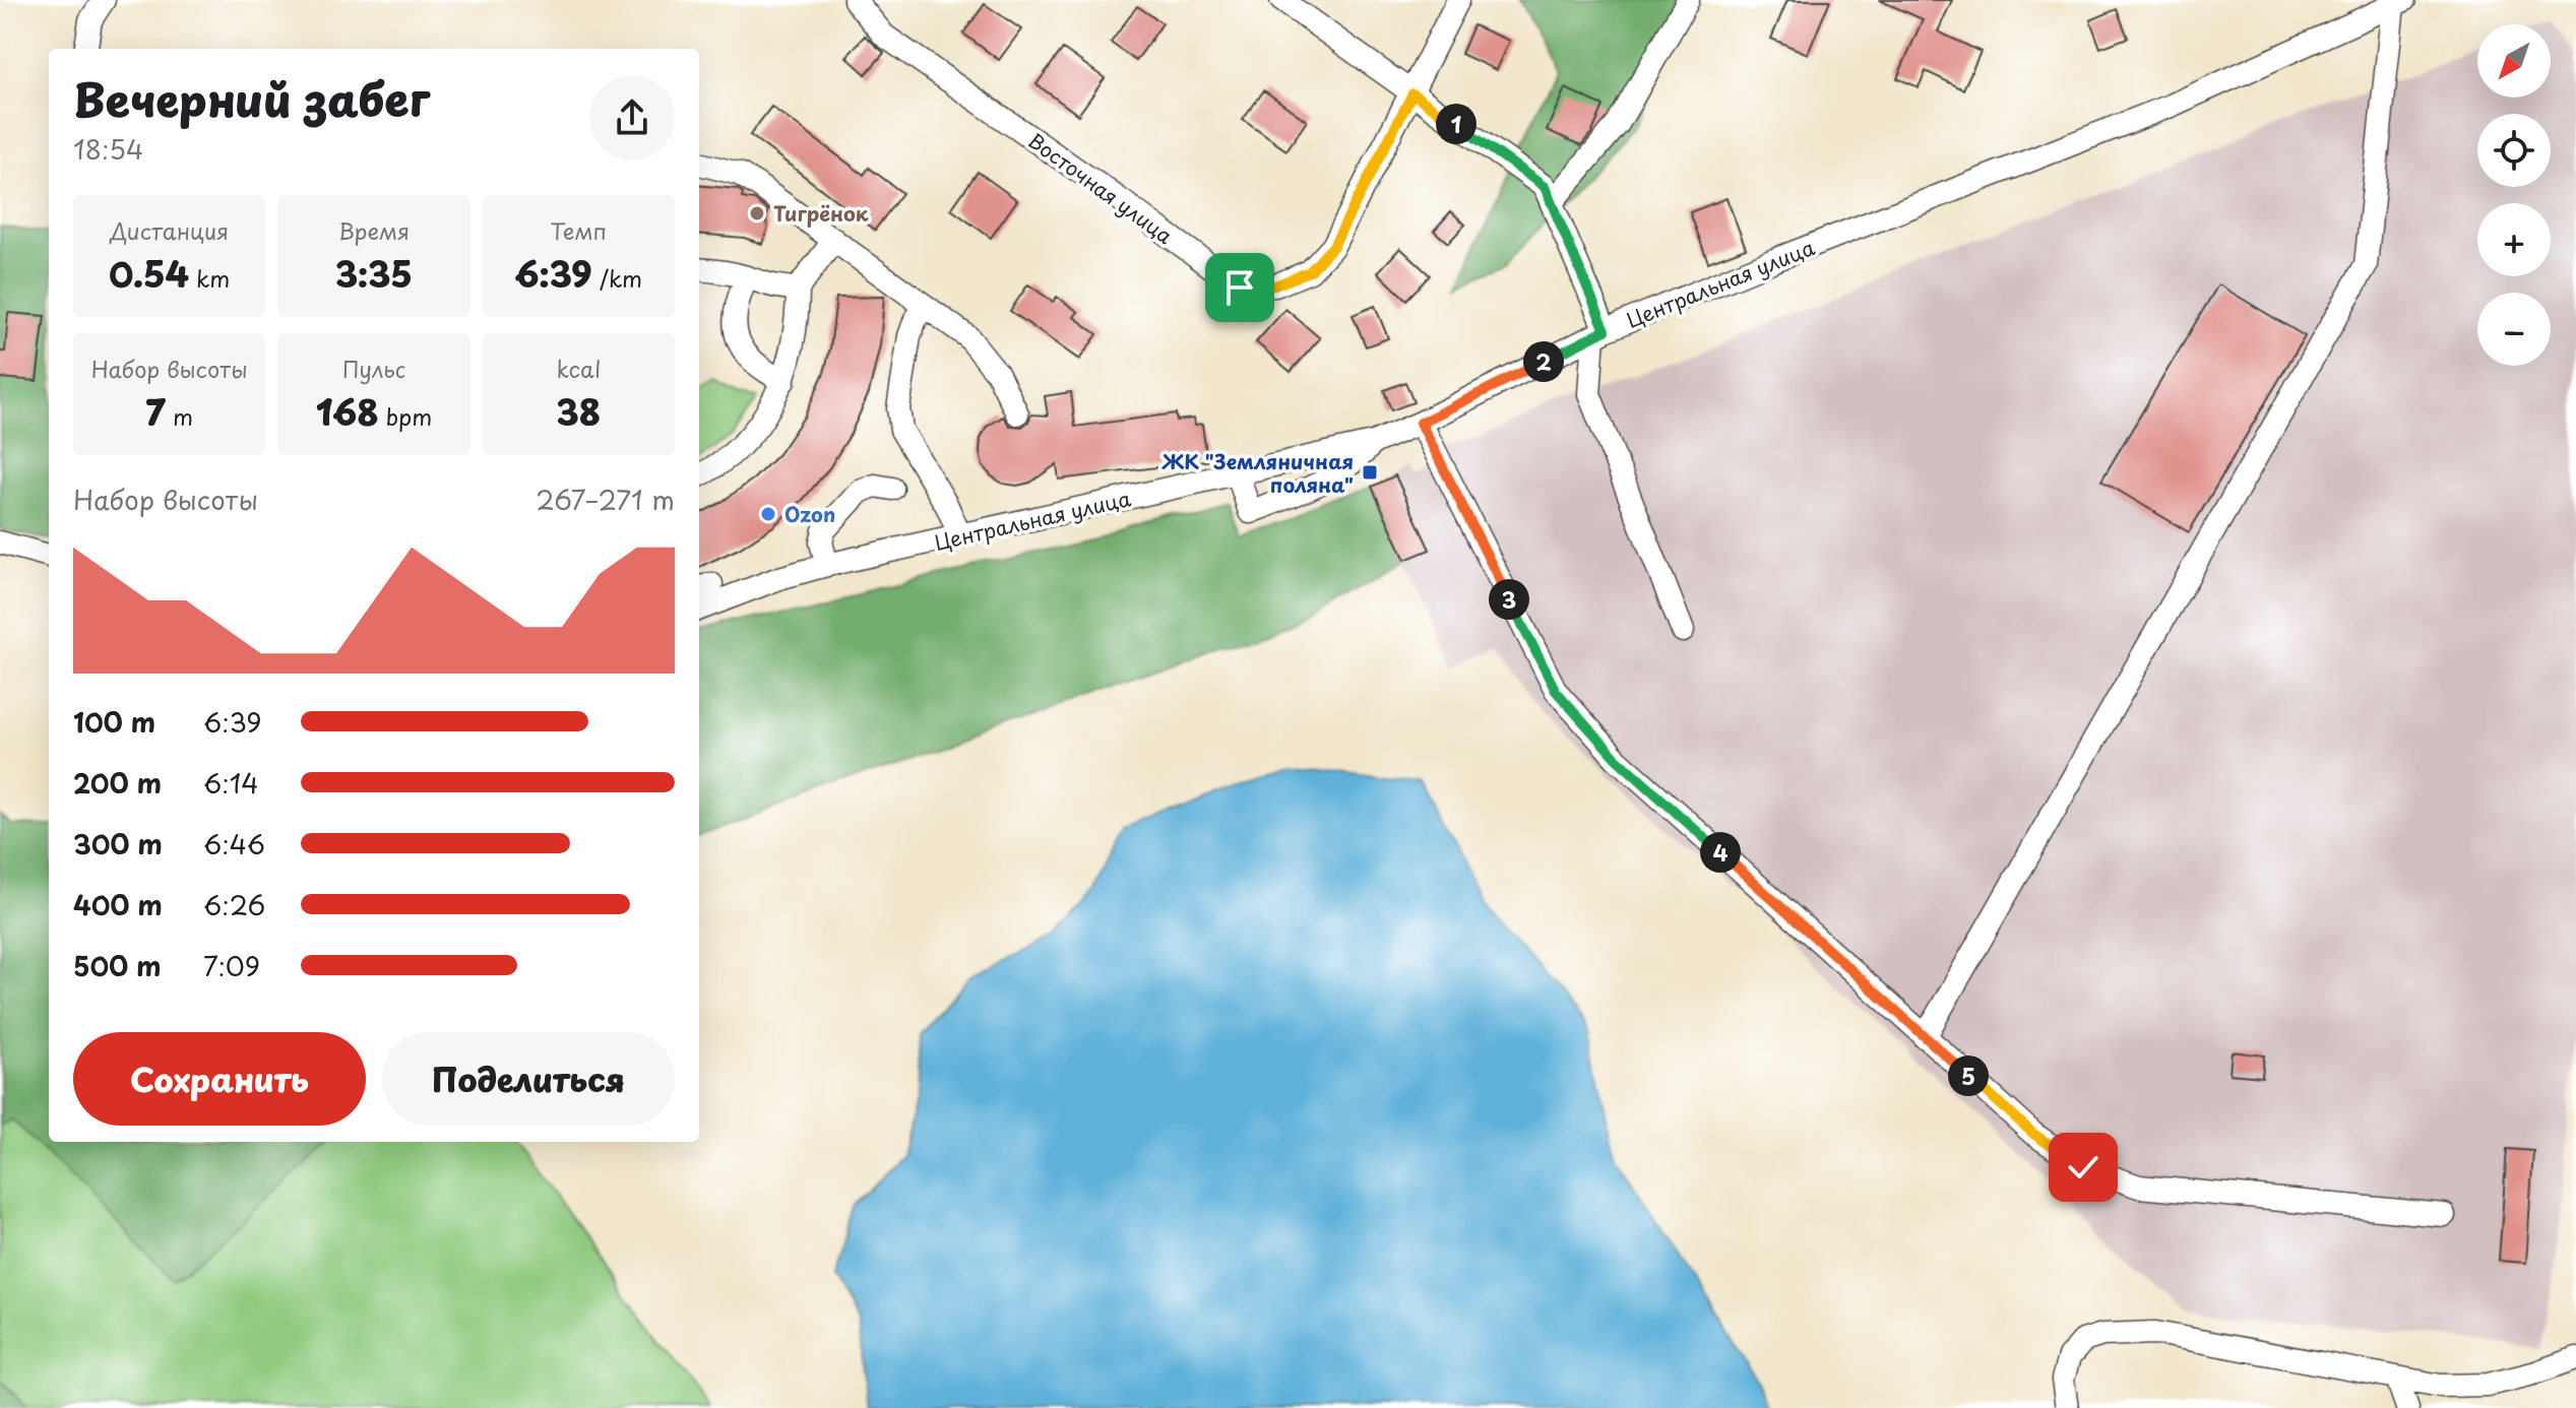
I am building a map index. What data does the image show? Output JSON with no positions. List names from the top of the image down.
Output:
{
  "streets": {
    "street": ["Восточная улица", "Центральная улица"]
  },
  "places": {
    "other": ["Тигрёнок", "Ozon"],
    "transit": ["ЖК \"Земляничная поляна\""]
  },
  "north": "bottom left",
  "page": {
    "map_buttons": ["+", "−"],
    "heading": ["Вечерний забег", "18:54"],
    "pins": [
      "1",
      "2",
      "3",
      "4",
      "5"
    ],
    "stats": [
      ["Дистанция", "0.54 km"],
      ["Время", "3:35"],
      ["Темп", "6:39 /km"],
      ["Набор высоты", "7 m"],
      ["Пульс", "168 bpm"],
      ["kcal", "38"]
    ],
    "chart": ["Набор высоты", "267–271 m"],
    "list": [
      {
        "name": "100 m",
        "note": "6:39"
      },
      {
        "name": "200 m",
        "note": "6:14"
      },
      {
        "name": "300 m",
        "note": "6:46"
      },
      {
        "name": "400 m",
        "note": "6:26"
      },
      {
        "name": "500 m",
        "note": "7:09"
      }
    ],
    "buttons": ["Сохранить", "Поделиться"]
  }
}
